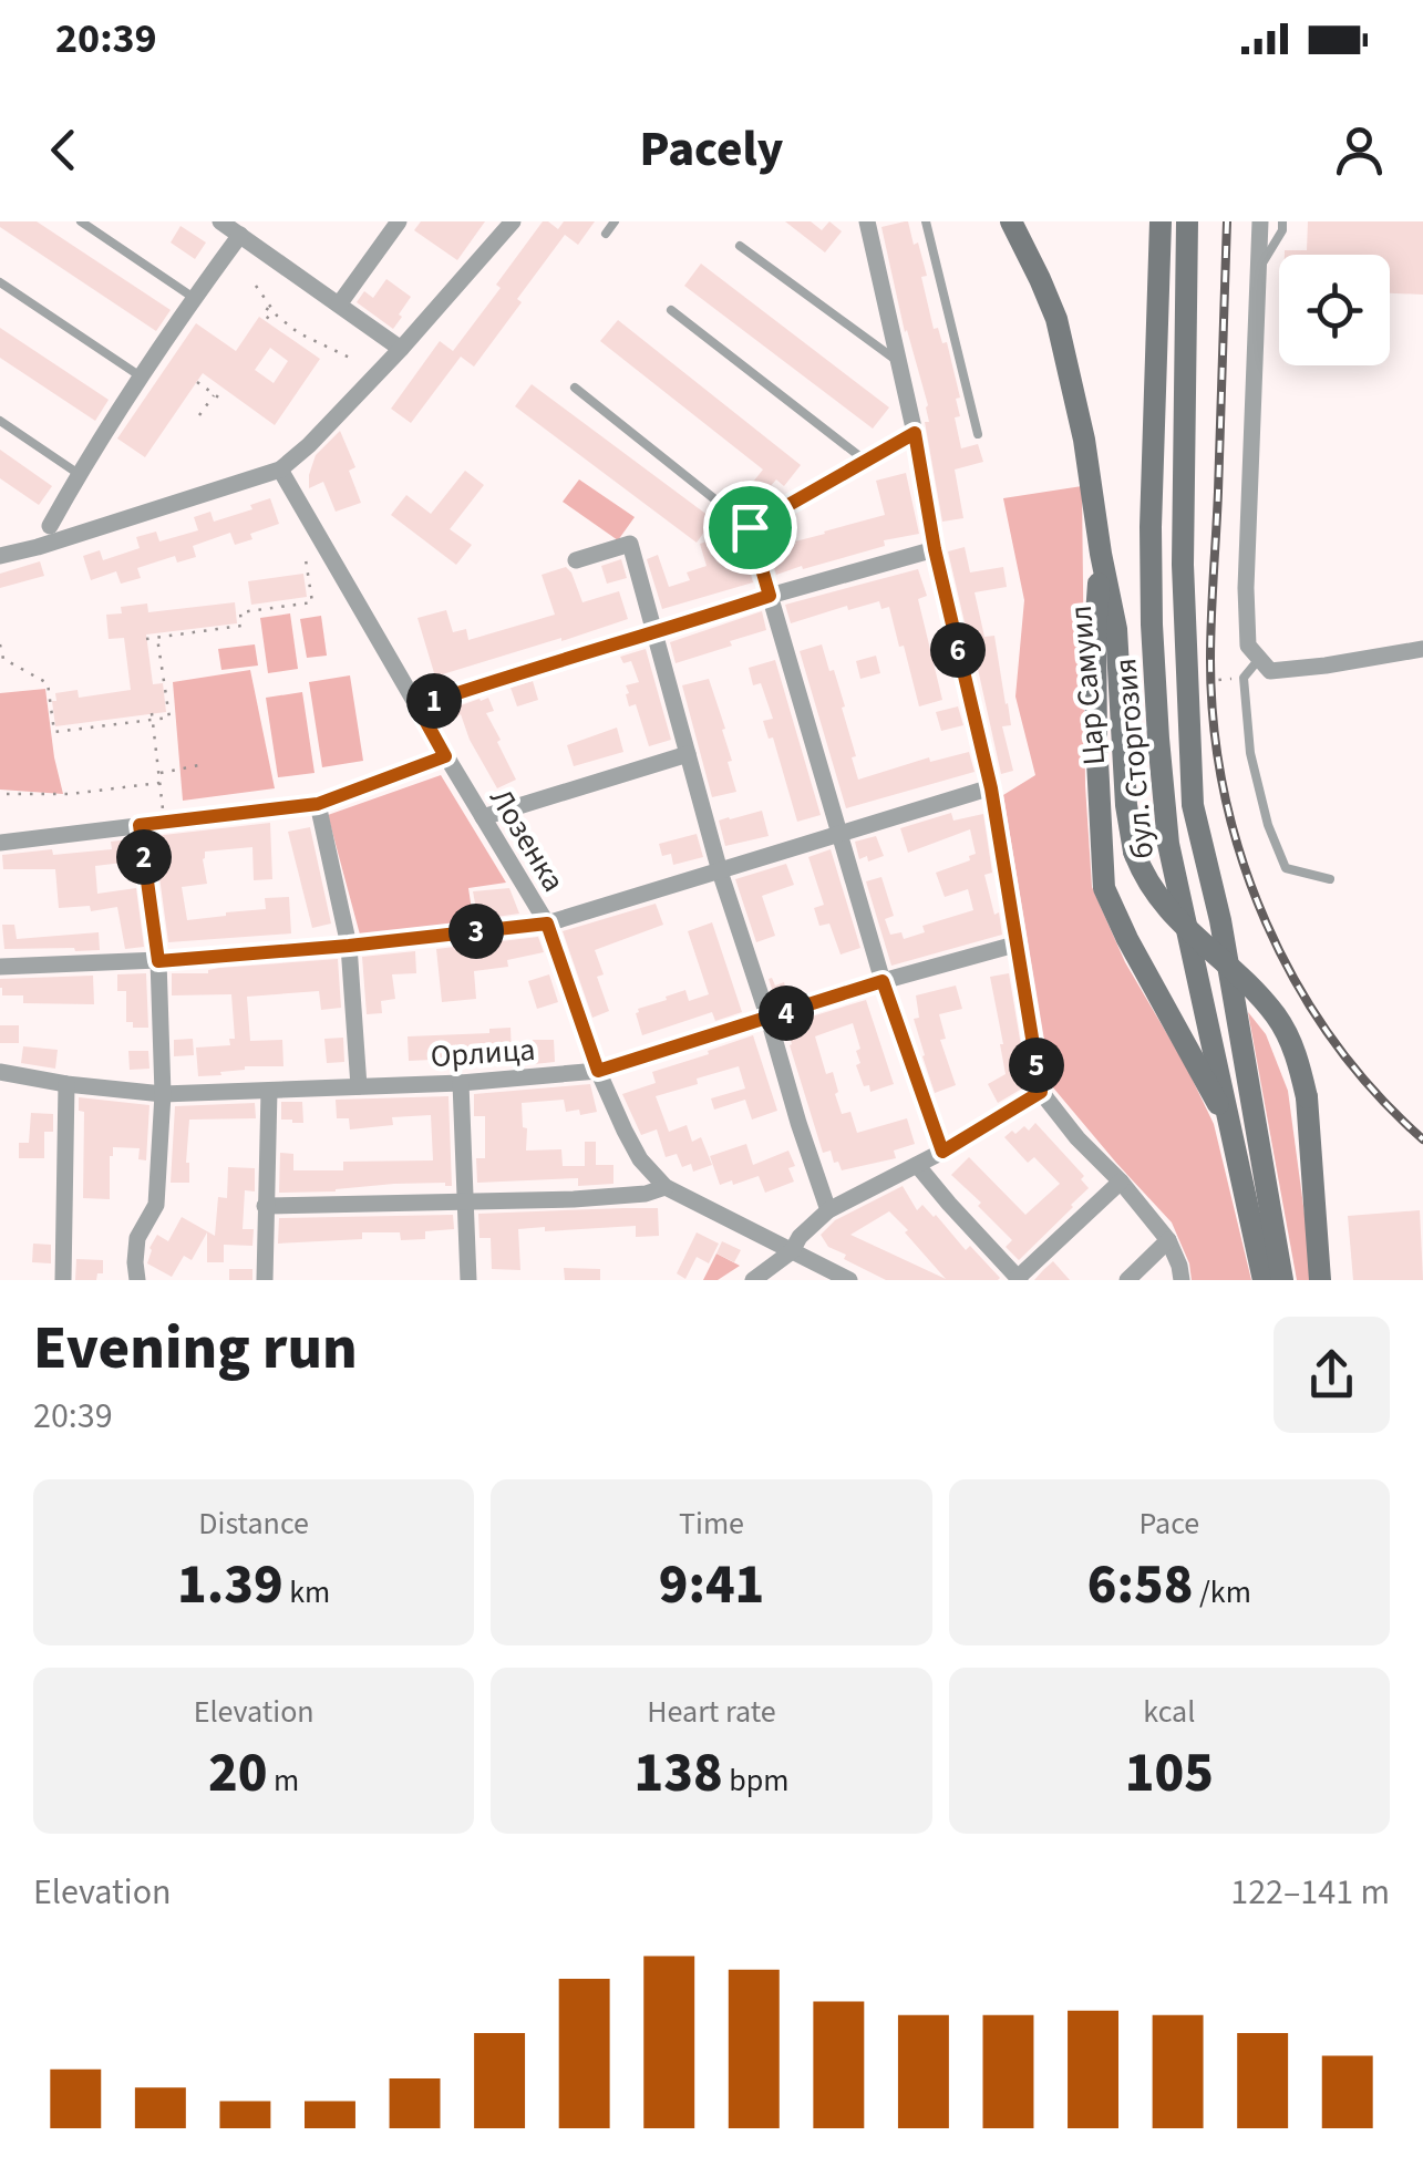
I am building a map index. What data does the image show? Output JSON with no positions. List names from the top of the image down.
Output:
{
  "streets": {
    "main road": ["Цар Самуил", "бул. Сторгозия"],
    "street": ["Лозенка", "Орлица"]
  },
  "crossings": [
    ["Цар Самуил", "бул. Сторгозия"],
    ["Лозенка", "Орлица"]
  ],
  "page": {
    "status": "20:39",
    "header": "Pacely",
    "pins": [
      "6",
      "1",
      "2",
      "3",
      "4",
      "5"
    ],
    "heading": ["Evening run", "20:39"],
    "stats": [
      ["Distance", "1.39 km"],
      ["Time", "9:41"],
      ["Pace", "6:58 /km"],
      ["Elevation", "20 m"],
      ["Heart rate", "138 bpm"],
      ["kcal", "105"]
    ],
    "chart": ["Elevation", "122–141 m"]
  }
}
